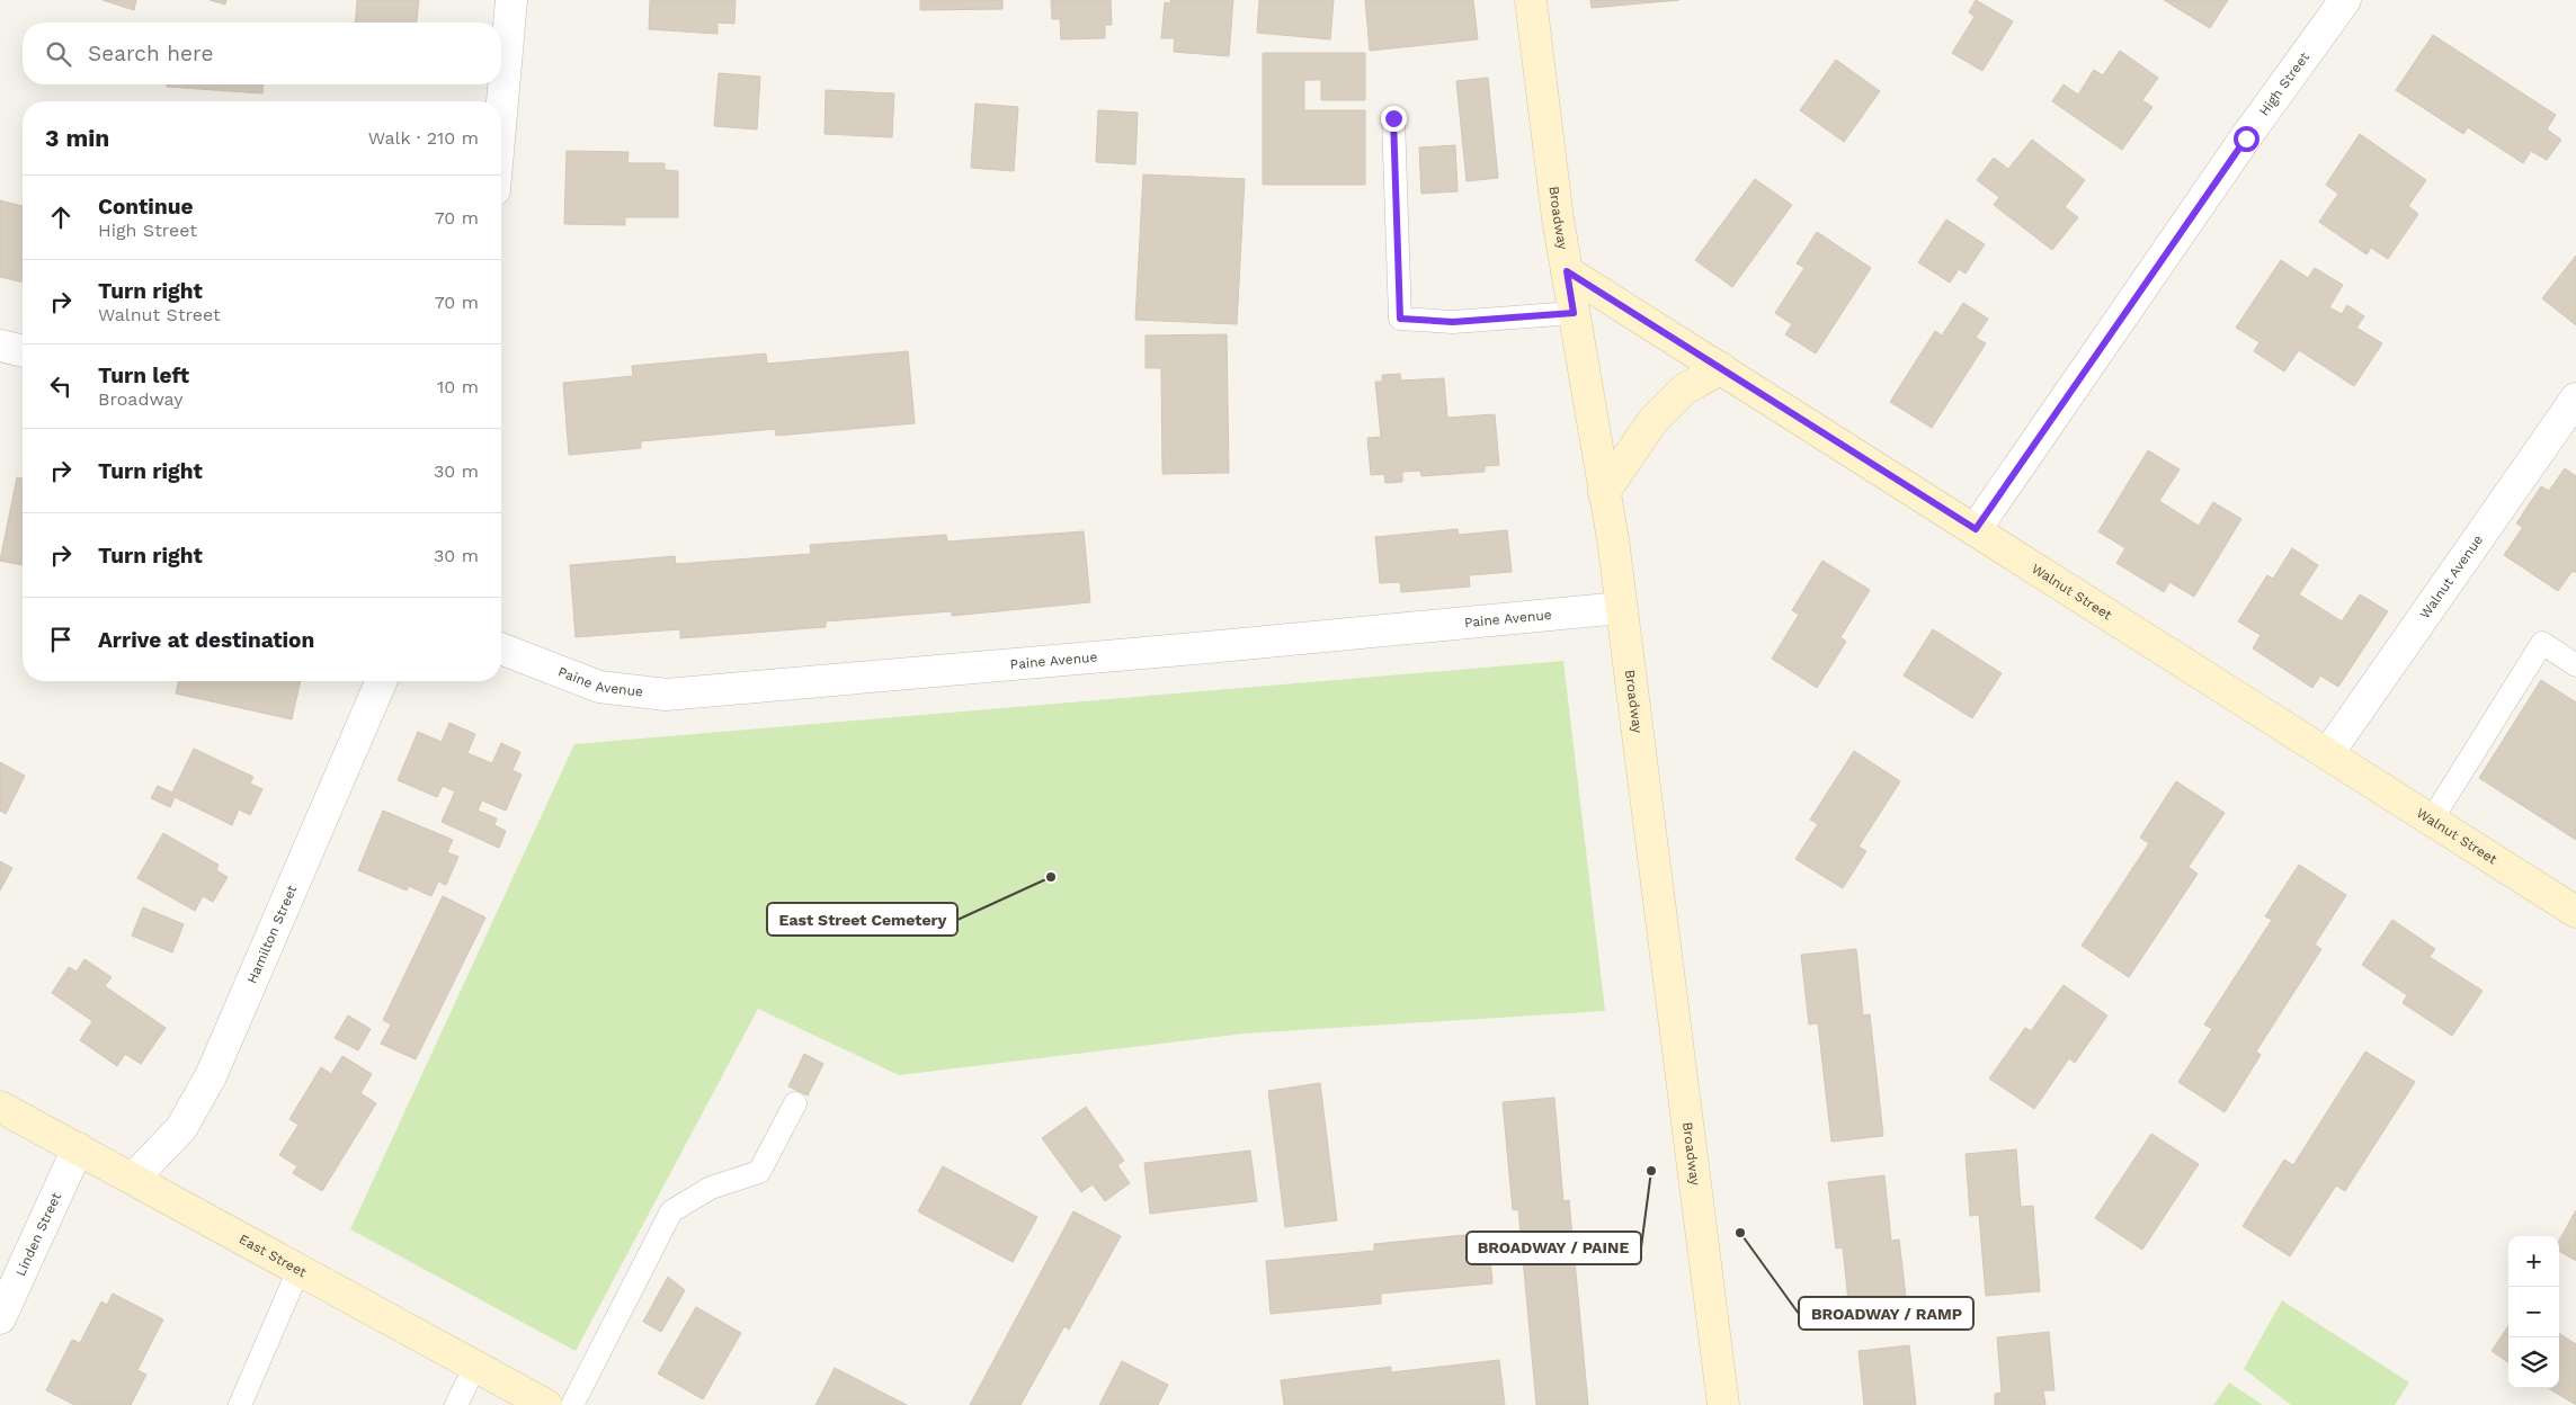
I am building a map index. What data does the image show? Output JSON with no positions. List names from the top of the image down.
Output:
{
  "streets": {
    "main road": ["Broadway", "Walnut Street", "East Street"],
    "street": [
      "High Street",
      "Walnut Avenue",
      "Paine Avenue",
      "Hamilton Street",
      "Linden Street"
    ]
  },
  "crossings": [
    ["High Street", "Walnut Street"],
    ["Broadway", "Walnut Street"],
    ["Broadway", "Paine Avenue"],
    ["Walnut Avenue", "Walnut Street"],
    ["Hamilton Street", "East Street"],
    ["Linden Street", "East Street"]
  ],
  "places": ["East Street Cemetery", "BROADWAY / PAINE", "BROADWAY / RAMP"],
  "page": {
    "search": "Search here",
    "heading": ["3 min", "Walk · 210 m"],
    "list": [
      ["Continue", "High Street", "70 m"],
      ["Turn right", "Walnut Street", "70 m"],
      ["Turn left", "Broadway", "10 m"],
      ["Turn right", "30 m"],
      ["Turn right", "30 m"],
      "Arrive at destination"
    ],
    "map_buttons": ["+", "−"]
  }
}
